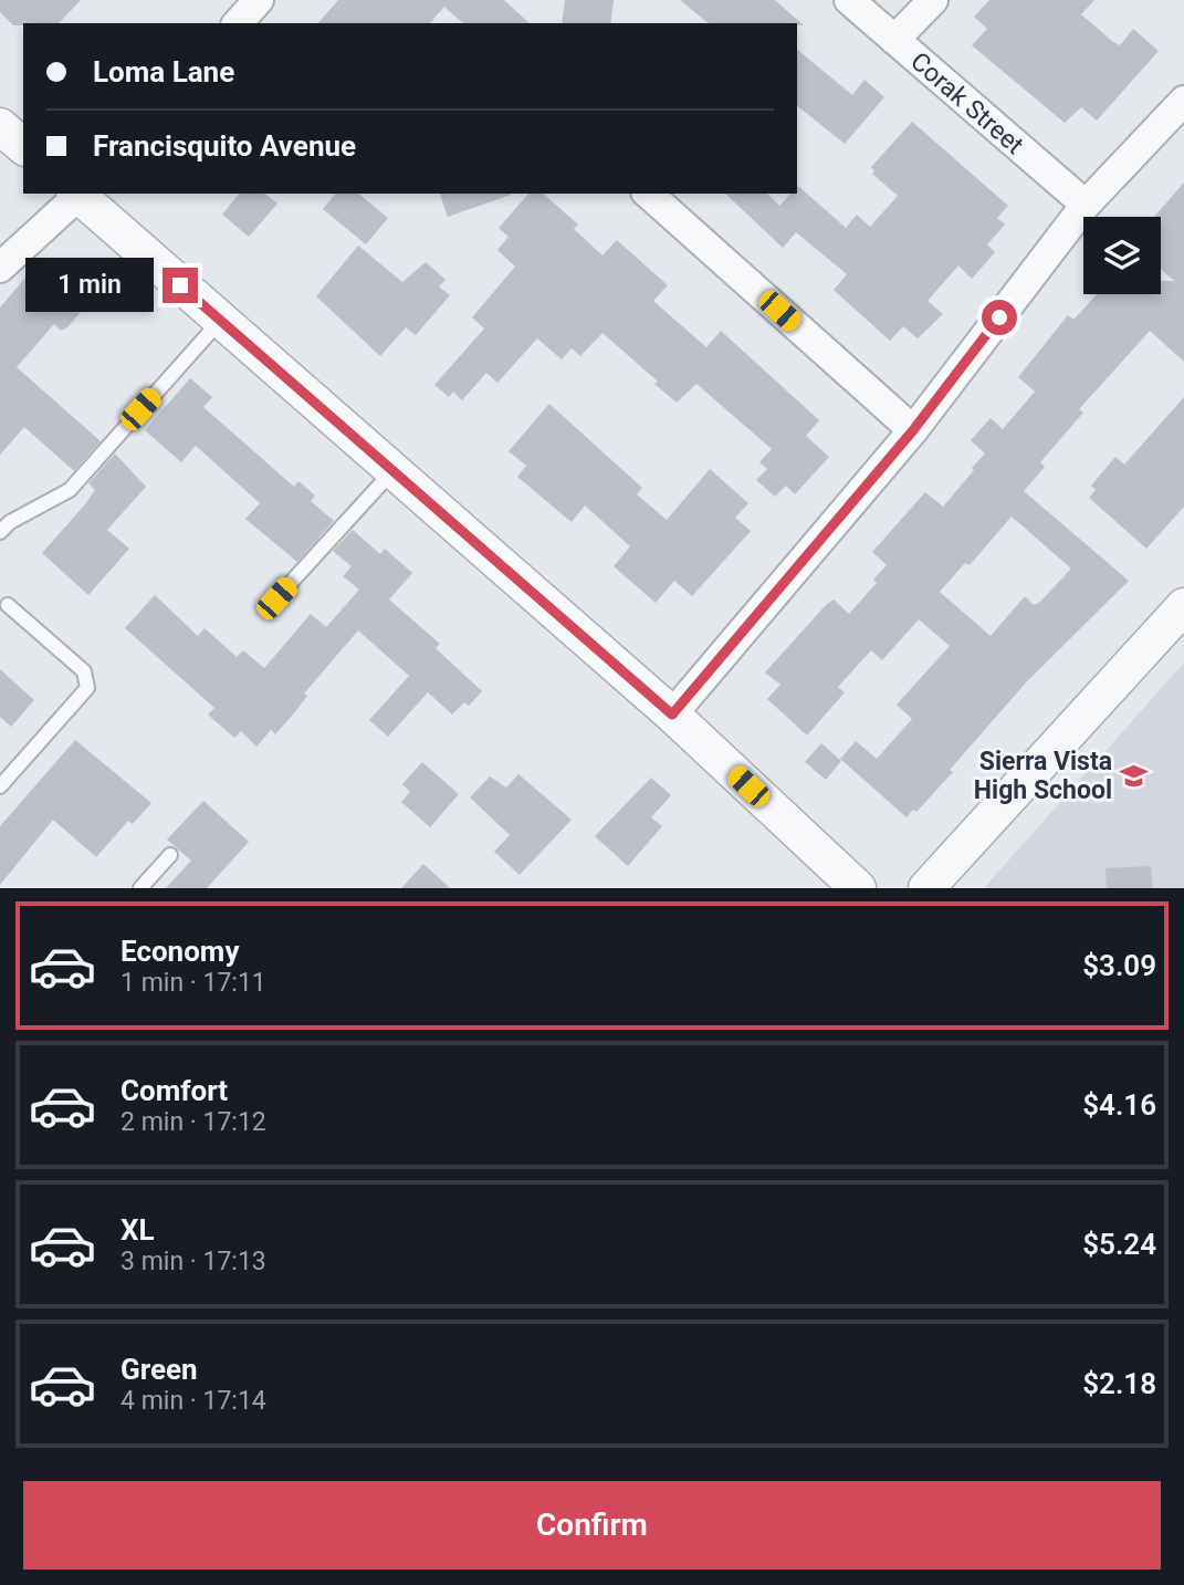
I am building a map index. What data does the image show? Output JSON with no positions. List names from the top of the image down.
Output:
{
  "streets": {
    "street": ["Corak Street"]
  },
  "places": {
    "school or university": ["Sierra Vista High School"]
  },
  "page": {
    "banner": ["Loma Lane", "Francisquito Avenue"],
    "bubble": "1 min",
    "list": [
      {
        "name": "Economy",
        "note": "1 min · 17:11",
        "value": "$3.09"
      },
      {
        "name": "Comfort",
        "note": "2 min · 17:12",
        "value": "$4.16"
      },
      {
        "name": "XL",
        "note": "3 min · 17:13",
        "value": "$5.24"
      },
      {
        "name": "Green",
        "note": "4 min · 17:14",
        "value": "$2.18"
      }
    ],
    "buttons": "Confirm"
  }
}
